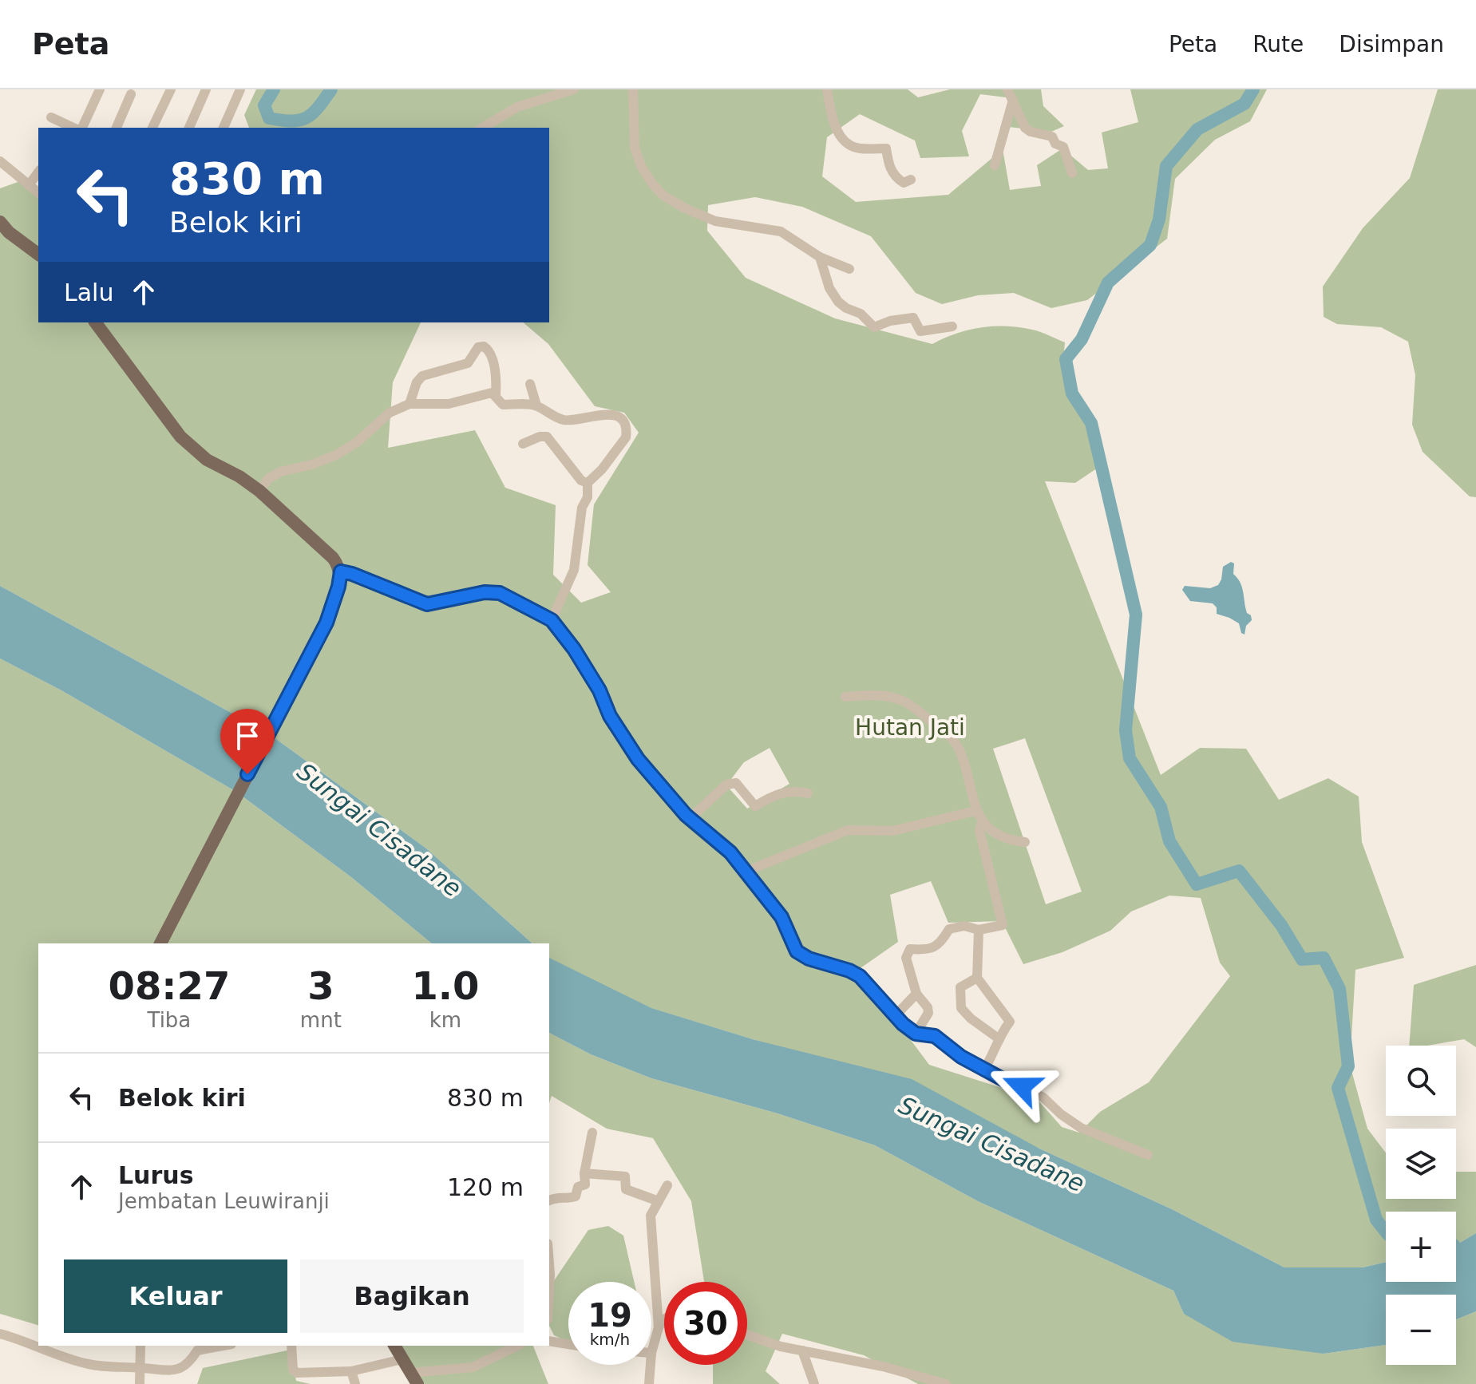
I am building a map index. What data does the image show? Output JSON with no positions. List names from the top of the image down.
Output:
{
  "water": ["Sungai Cisadane"],
  "parks": ["Hutan Jati"],
  "page": {
    "header": "Peta",
    "nav": ["Peta", "Rute", "Disimpan"],
    "turn": ["830 m", "Belok kiri"],
    "then": "Lalu",
    "eta": [
      "08:27",
      "Tiba",
      "3",
      "mnt",
      "1.0",
      "km"
    ],
    "map_buttons": ["+", "−"],
    "list": [
      {
        "name": "Belok kiri",
        "value": "830 m"
      },
      {
        "name": "Lurus",
        "note": "Jembatan Leuwiranji",
        "value": "120 m"
      }
    ],
    "buttons": ["Keluar", "Bagikan"],
    "speed": "19 km/h",
    "limit": "30"
  }
}
